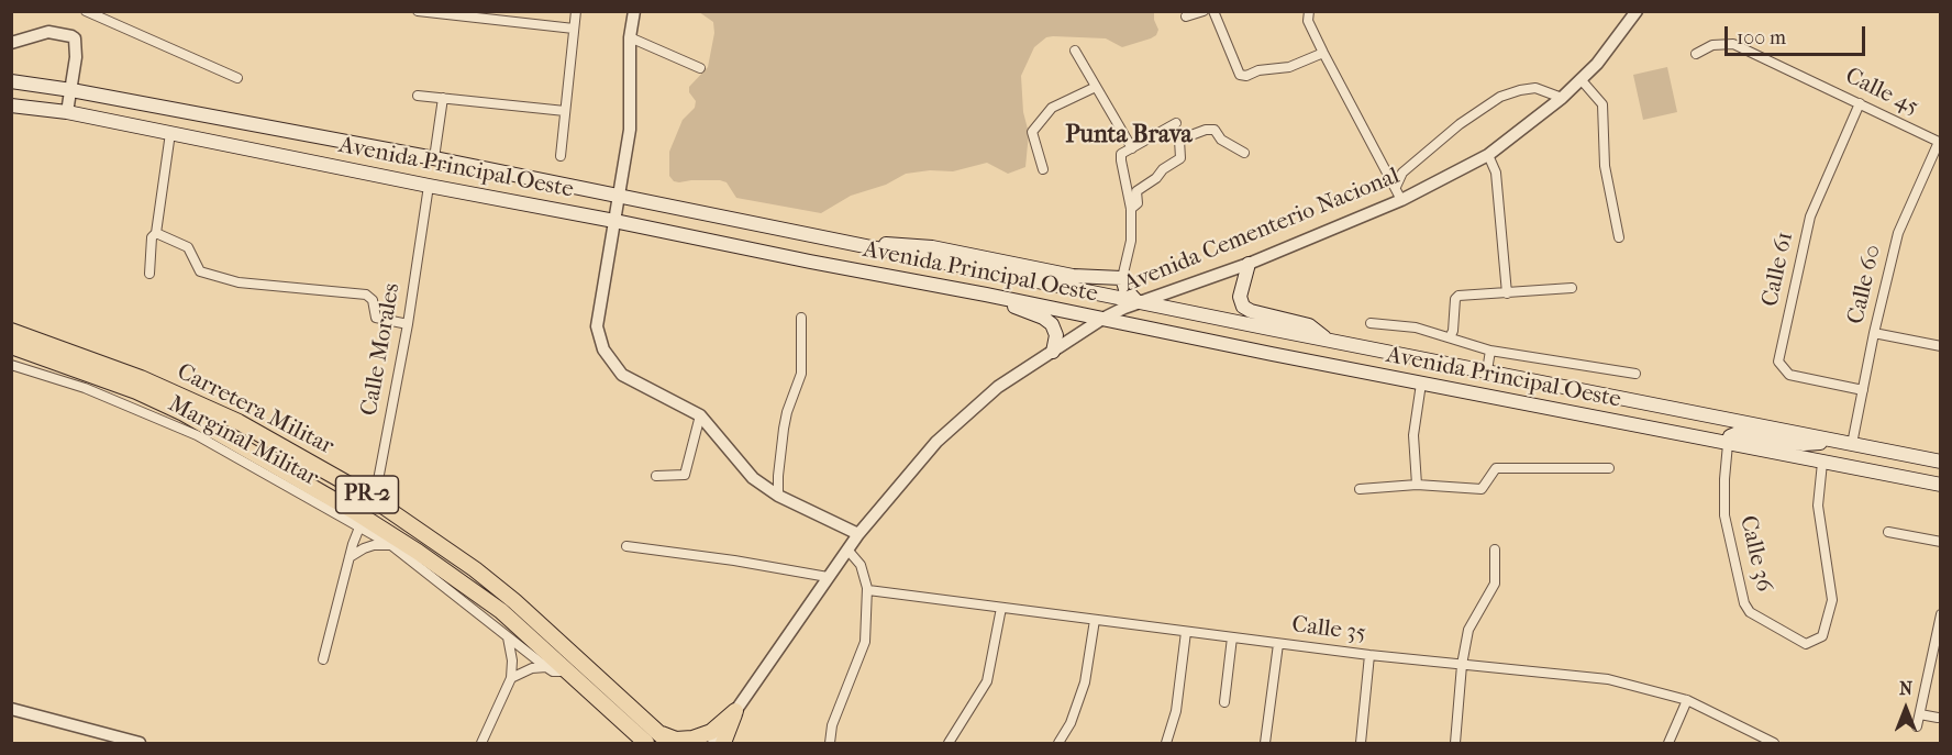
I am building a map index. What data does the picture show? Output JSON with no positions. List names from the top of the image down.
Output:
{
  "streets": {
    "main road": ["Avenida Principal Oeste", "Carretera Militar", "PR-2"],
    "street": [
      "Calle 45",
      "Avenida Cementerio Nacional",
      "Calle 61",
      "Calle 60",
      "Calle Morales",
      "Marginal Militar",
      "Calle 36",
      "Calle 35"
    ]
  },
  "crossings": [
    ["Calle 45", "Calle 61"],
    ["Calle 45", "Calle 60"],
    ["Avenida Principal Oeste", "Avenida Cementerio Nacional"],
    ["Avenida Principal Oeste", "Calle 60"],
    ["Avenida Principal Oeste", "Calle Morales"],
    ["Avenida Principal Oeste", "Calle 36"],
    ["Calle 61", "Calle 60"],
    ["Calle Morales", "Carretera Militar"],
    ["Calle Morales", "Marginal Militar"],
    ["Carretera Militar", "Marginal Militar"]
  ],
  "districts": ["Punta Brava"],
  "scale_bar": "100 m",
  "north": "top"
}
